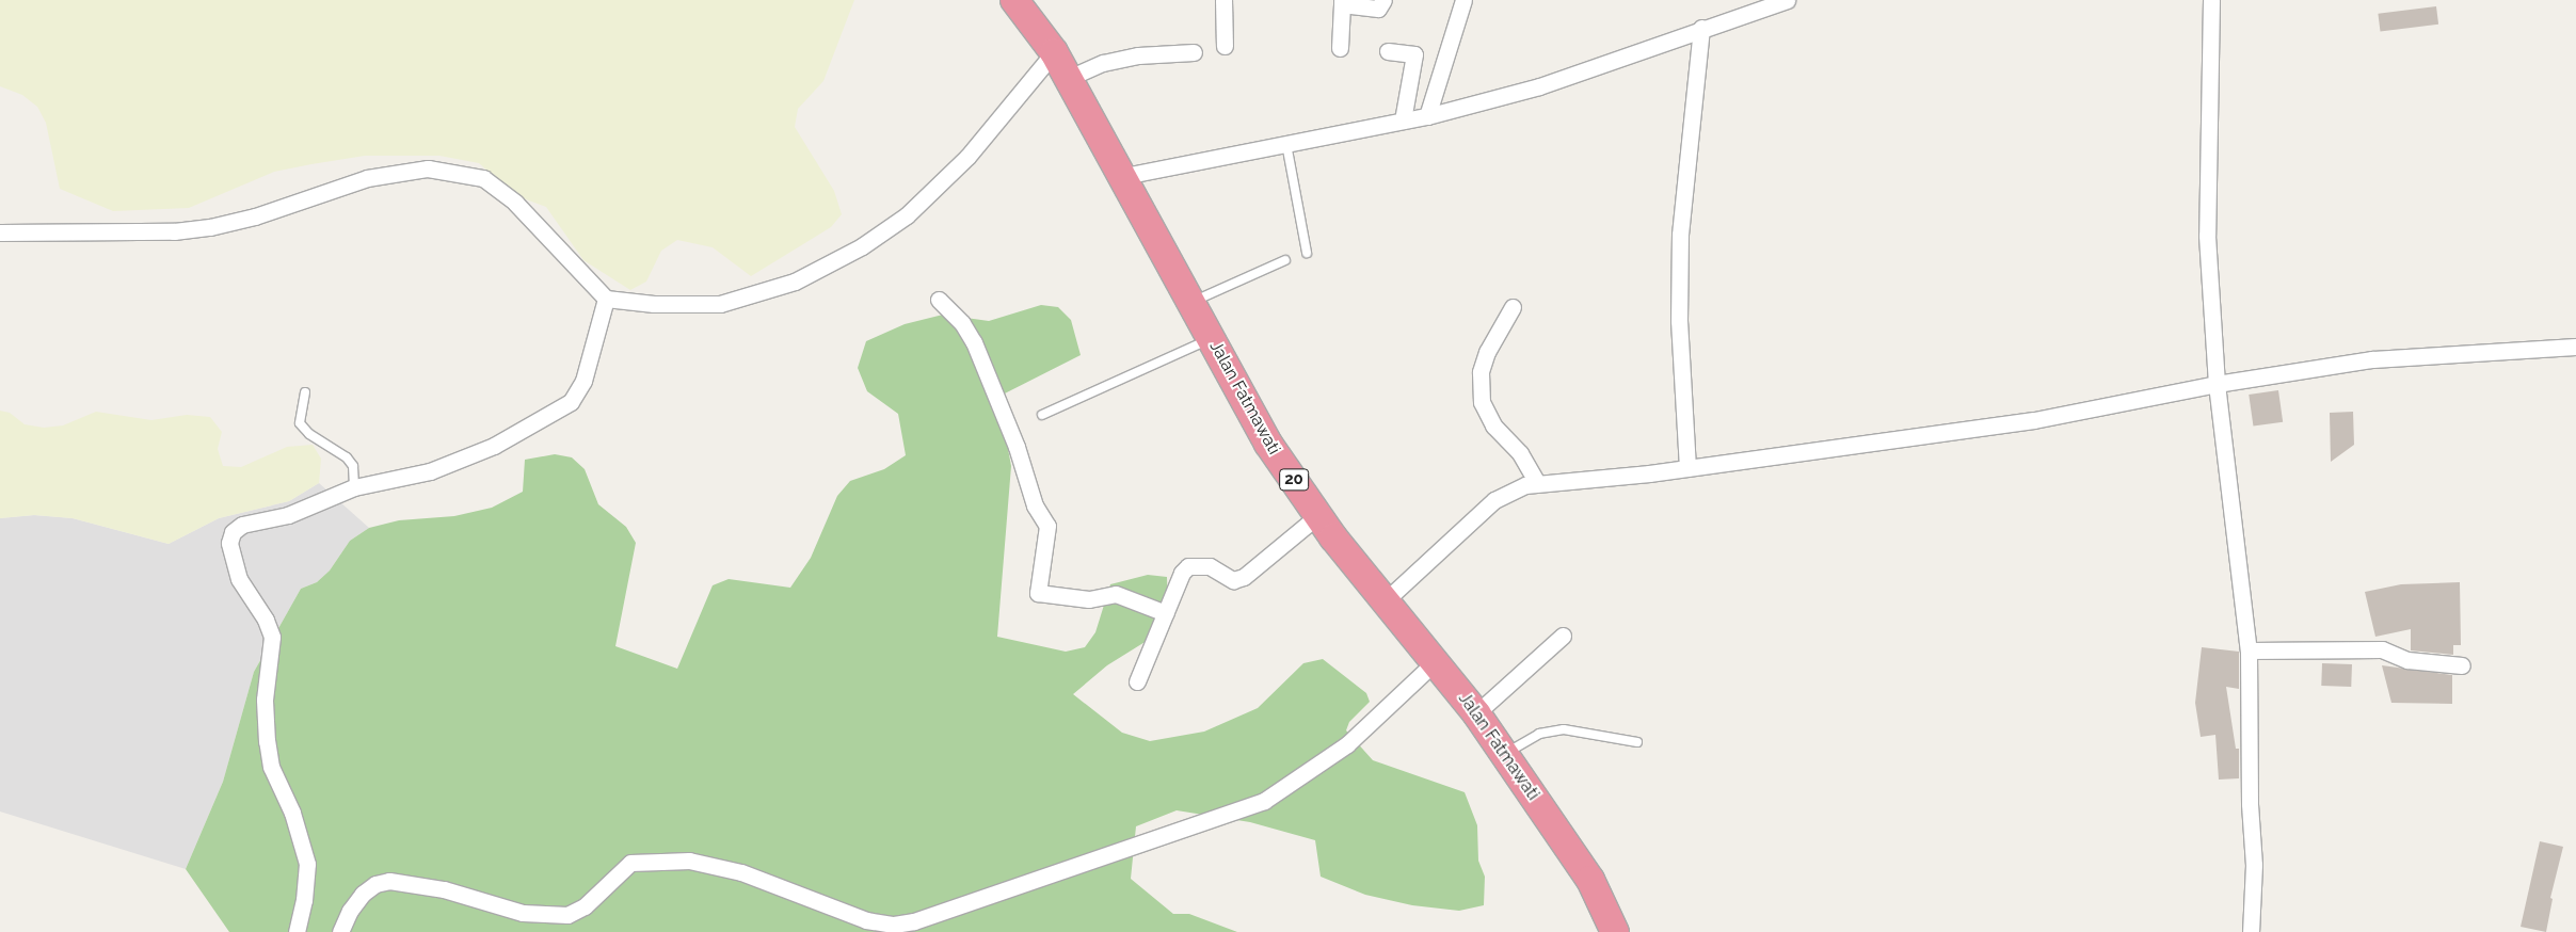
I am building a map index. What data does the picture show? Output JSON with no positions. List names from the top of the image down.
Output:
{
  "streets": {
    "highway": ["Jalan Fatmawati", "20"]
  }
}
